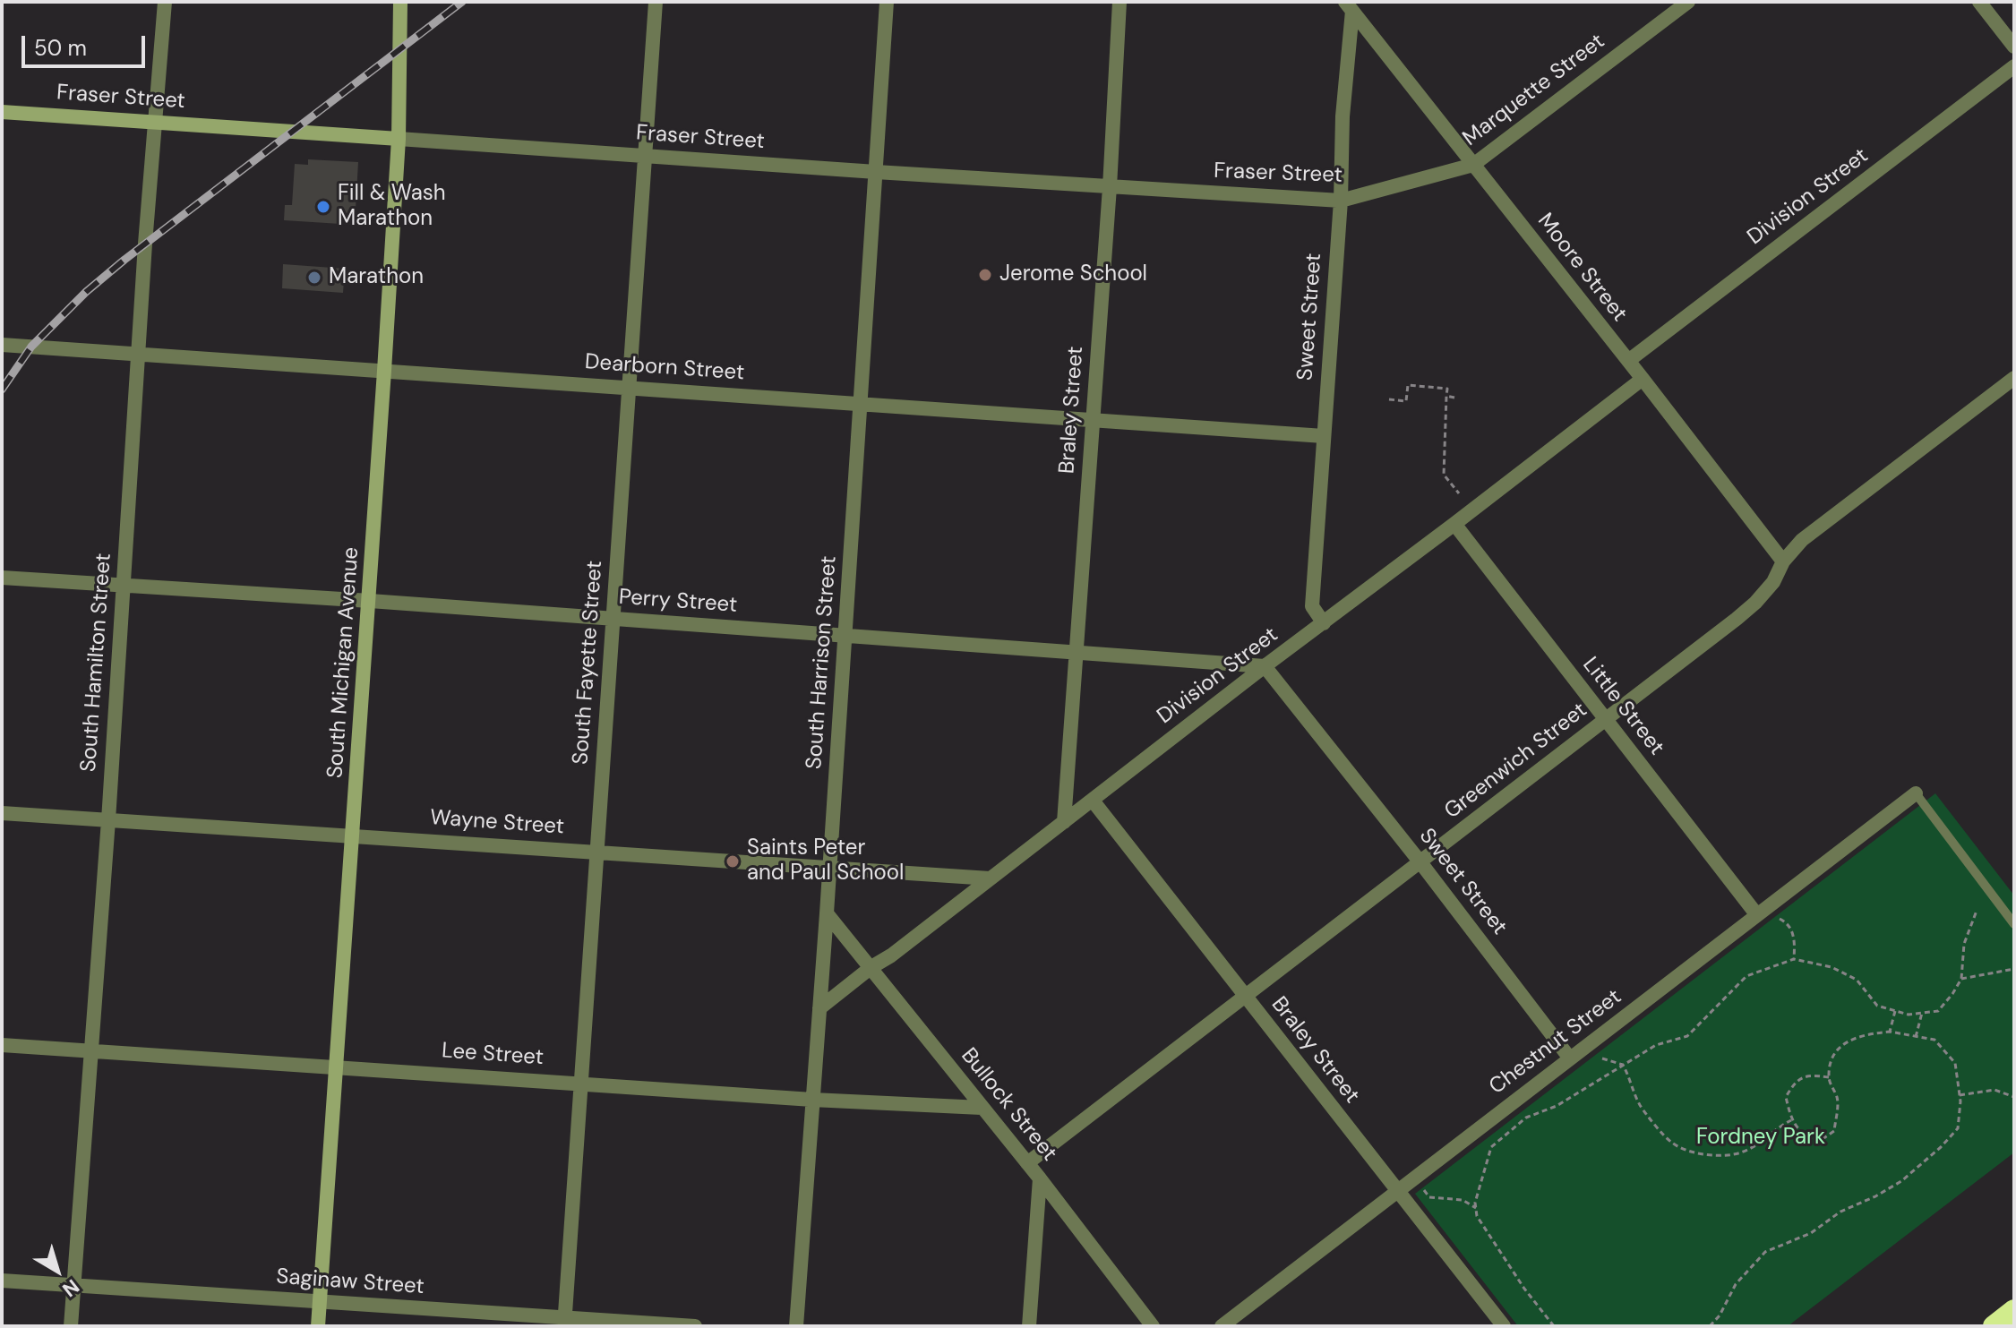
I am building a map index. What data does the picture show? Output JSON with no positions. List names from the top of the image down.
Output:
{
  "streets": {
    "street": [
      "Marquette Street",
      "Fraser Street",
      "Division Street",
      "Moore Street",
      "Sweet Street",
      "Dearborn Street",
      "Braley Street",
      "Perry Street",
      "South Hamilton Street",
      "South Michigan Avenue",
      "South Fayette Street",
      "South Harrison Street",
      "Little Street",
      "Greenwich Street",
      "Wayne Street",
      "Chestnut Street",
      "Lee Street",
      "Bullock Street",
      "Saginaw Street"
    ]
  },
  "crossings": [
    ["Marquette Street", "Fraser Street"],
    ["Marquette Street", "Moore Street"],
    ["Fraser Street", "Sweet Street"],
    ["Fraser Street", "Braley Street"],
    ["Fraser Street", "South Hamilton Street"],
    ["Fraser Street", "South Michigan Avenue"],
    ["Fraser Street", "South Fayette Street"],
    ["Fraser Street", "South Harrison Street"],
    ["Division Street", "Moore Street"],
    ["Division Street", "Sweet Street"],
    ["Division Street", "Braley Street"],
    ["Division Street", "Perry Street"],
    ["Division Street", "South Harrison Street"],
    ["Division Street", "Little Street"],
    ["Division Street", "Wayne Street"],
    ["Division Street", "Bullock Street"],
    ["Moore Street", "Sweet Street"],
    ["Moore Street", "Greenwich Street"],
    ["Sweet Street", "Dearborn Street"],
    ["Sweet Street", "Perry Street"],
    ["Sweet Street", "Greenwich Street"],
    ["Sweet Street", "Chestnut Street"],
    ["Dearborn Street", "Braley Street"],
    ["Dearborn Street", "South Hamilton Street"],
    ["Dearborn Street", "South Michigan Avenue"],
    ["Dearborn Street", "South Fayette Street"],
    ["Dearborn Street", "South Harrison Street"],
    ["Braley Street", "Perry Street"],
    ["Braley Street", "Greenwich Street"],
    ["Braley Street", "Chestnut Street"],
    ["Perry Street", "South Hamilton Street"],
    ["Perry Street", "South Michigan Avenue"],
    ["Perry Street", "South Fayette Street"],
    ["Perry Street", "South Harrison Street"],
    ["South Hamilton Street", "Wayne Street"],
    ["South Hamilton Street", "Lee Street"],
    ["South Hamilton Street", "Saginaw Street"],
    ["South Michigan Avenue", "Wayne Street"],
    ["South Michigan Avenue", "Lee Street"],
    ["South Michigan Avenue", "Saginaw Street"],
    ["South Fayette Street", "Wayne Street"],
    ["South Fayette Street", "Lee Street"],
    ["South Fayette Street", "Saginaw Street"],
    ["South Harrison Street", "Wayne Street"],
    ["South Harrison Street", "Lee Street"],
    ["South Harrison Street", "Bullock Street"],
    ["Little Street", "Greenwich Street"],
    ["Little Street", "Chestnut Street"],
    ["Greenwich Street", "Bullock Street"],
    ["Lee Street", "Bullock Street"]
  ],
  "parks": ["Fordney Park"],
  "places": [
    "Fill & Wash Marathon",
    "Jerome School",
    "Marathon",
    "Saints Peter and Paul School"
  ],
  "scale_bar": "50 m",
  "north": "bottom right"
}
